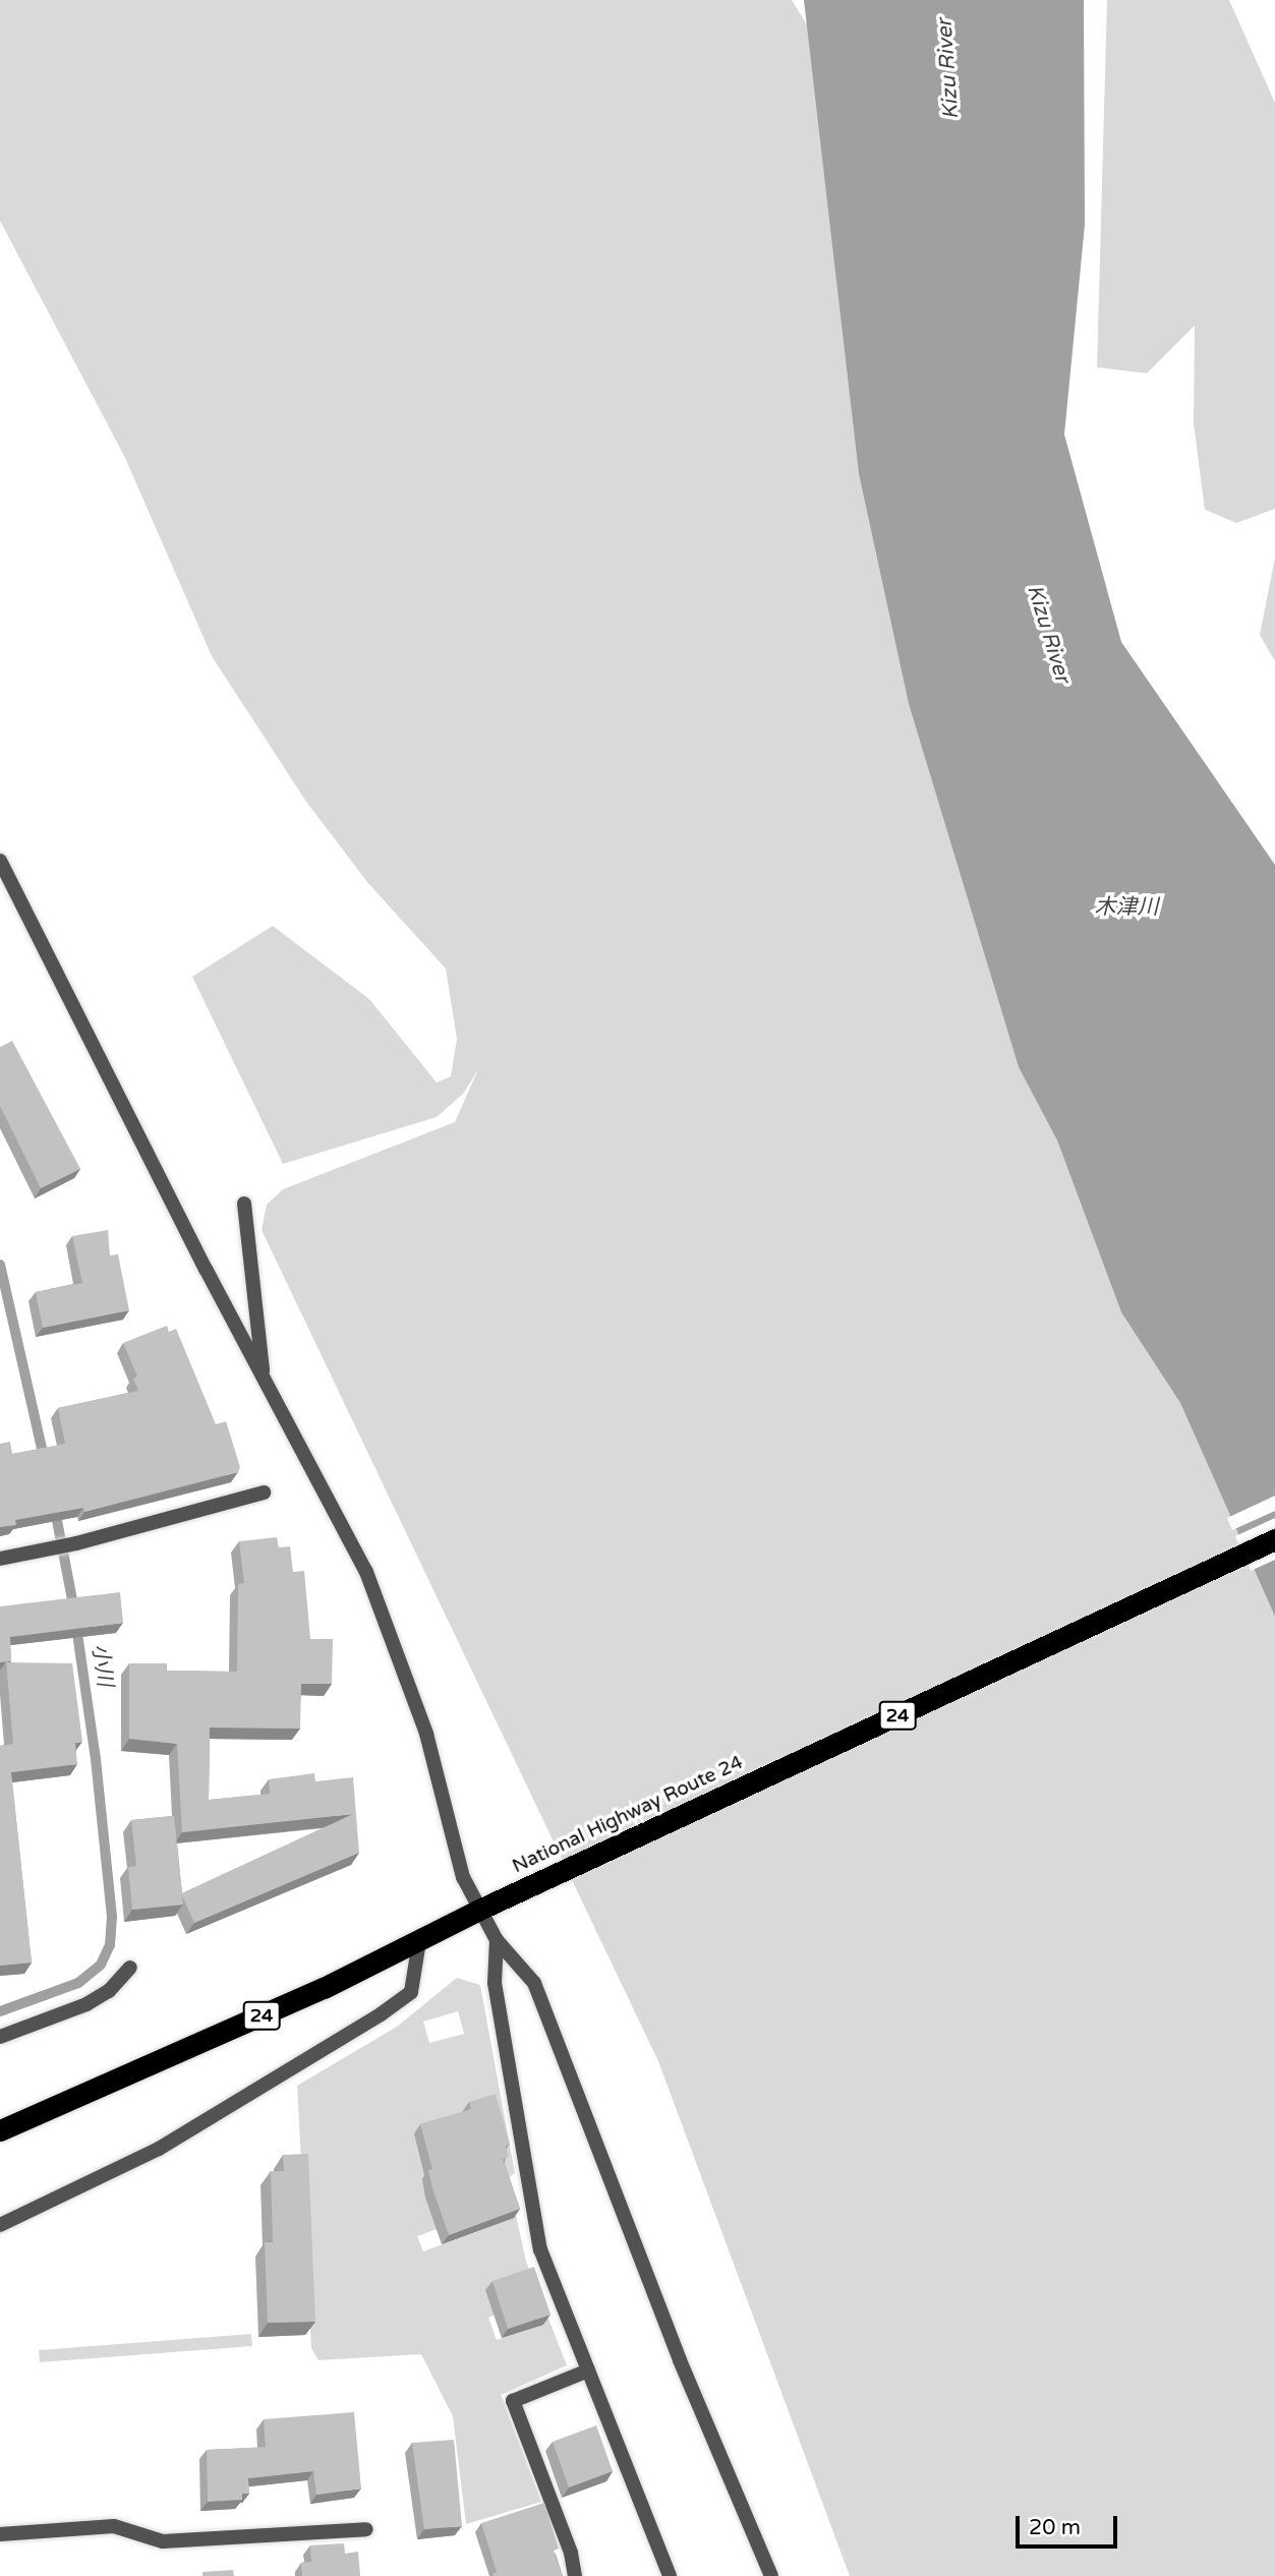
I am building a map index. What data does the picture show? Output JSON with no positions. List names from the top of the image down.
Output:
{
  "streets": {
    "highway": ["24", "National Highway Route 24"]
  },
  "water": ["Kizu River", "木津川", "小川"],
  "scale_bar": "20 m"
}
